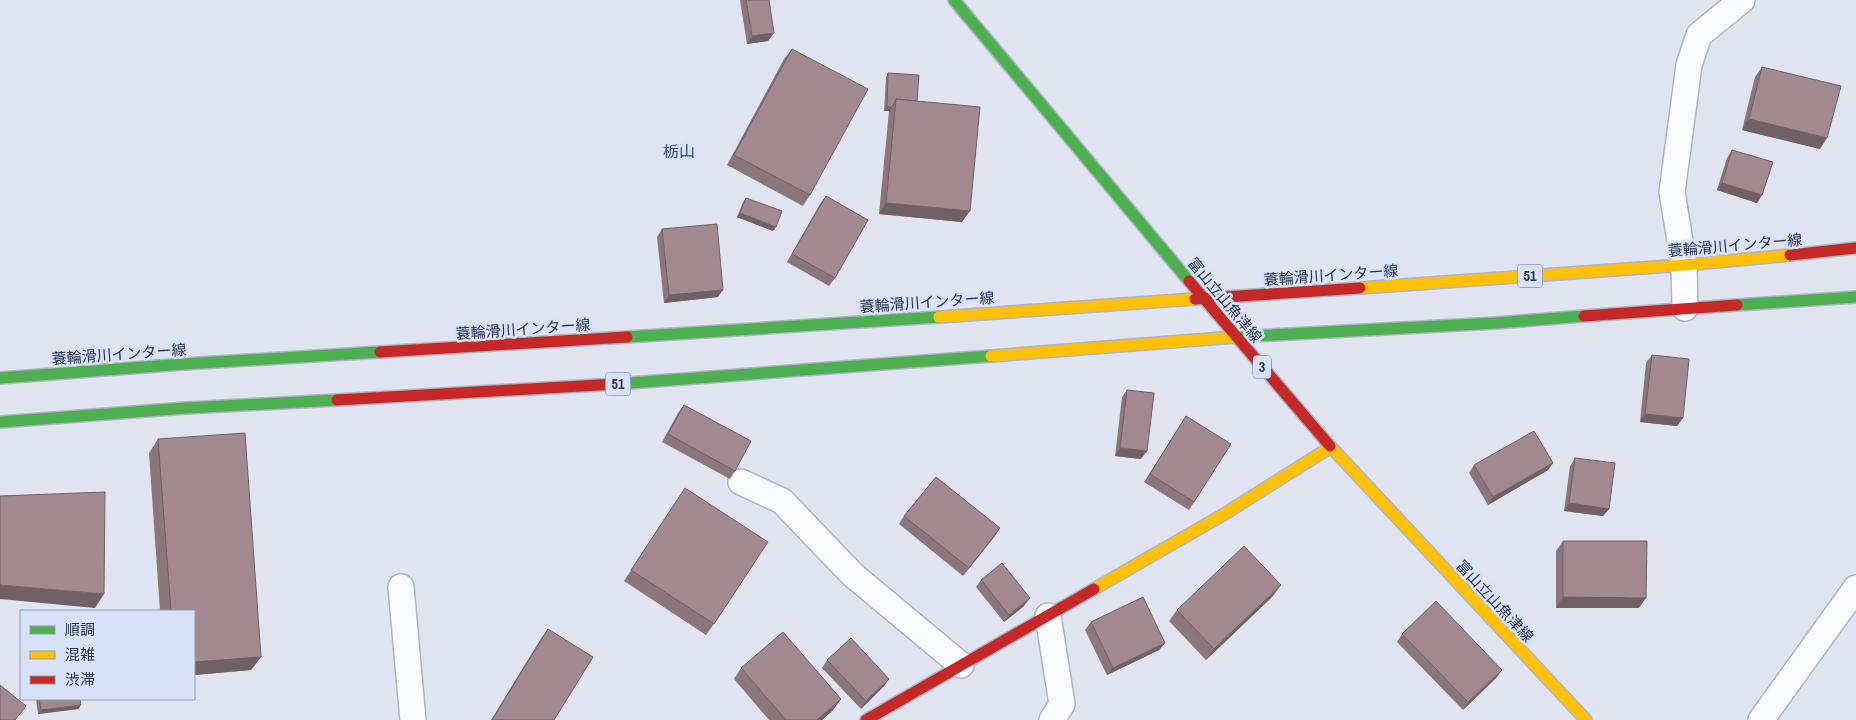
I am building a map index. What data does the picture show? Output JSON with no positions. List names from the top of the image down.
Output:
{
  "streets": {
    "main road": [
      "蓑輪滑川インター線",
      "51",
      "富山立山魚津線",
      "3"
    ]
  },
  "crossings": [
    ["蓑輪滑川インター線", "富山立山魚津線"],
    ["51", "富山立山魚津線"]
  ],
  "districts": ["栃山"],
  "legend": ["順調", "混雑", "渋滞"]
}
